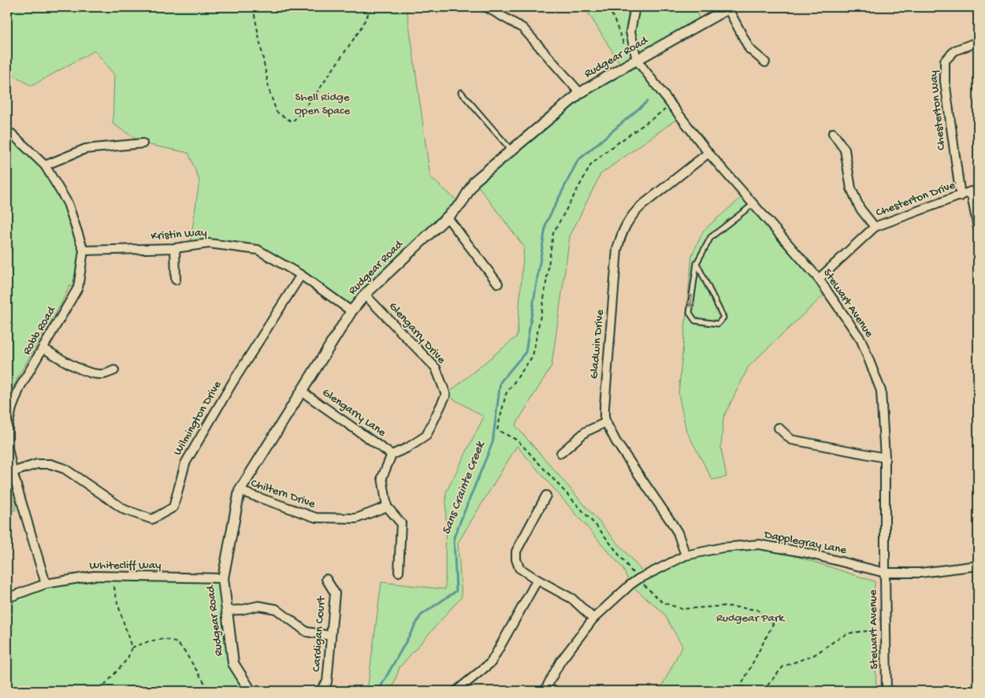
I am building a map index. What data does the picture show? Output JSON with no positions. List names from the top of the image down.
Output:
{
  "streets": {
    "street": [
      "Rudgear Road",
      "Chesterton Way",
      "Chesterton Drive",
      "Kristin Way",
      "Stewart Avenue",
      "Robb Road",
      "Glengarry Drive",
      "Gladwin Drive",
      "Glengarry Lane",
      "Wilmington Drive",
      "Chiltern Drive",
      "Dapplegray Lane",
      "Whitecliff Way",
      "Cardigan Court"
    ]
  },
  "crossings": [
    ["Rudgear Road", "Kristin Way"],
    ["Rudgear Road", "Stewart Avenue"],
    ["Rudgear Road", "Glengarry Drive"],
    ["Rudgear Road", "Glengarry Lane"],
    ["Rudgear Road", "Chiltern Drive"],
    ["Rudgear Road", "Whitecliff Way"],
    ["Chesterton Way", "Chesterton Drive"],
    ["Chesterton Drive", "Stewart Avenue"],
    ["Kristin Way", "Robb Road"],
    ["Kristin Way", "Wilmington Drive"],
    ["Stewart Avenue", "Gladwin Drive"],
    ["Stewart Avenue", "Dapplegray Lane"],
    ["Robb Road", "Wilmington Drive"],
    ["Robb Road", "Whitecliff Way"],
    ["Glengarry Drive", "Glengarry Lane"],
    ["Gladwin Drive", "Dapplegray Lane"]
  ],
  "water": ["Sans Crainte Creek"],
  "parks": ["Shell Ridge Open Space", "Rudgear Park"]
}
